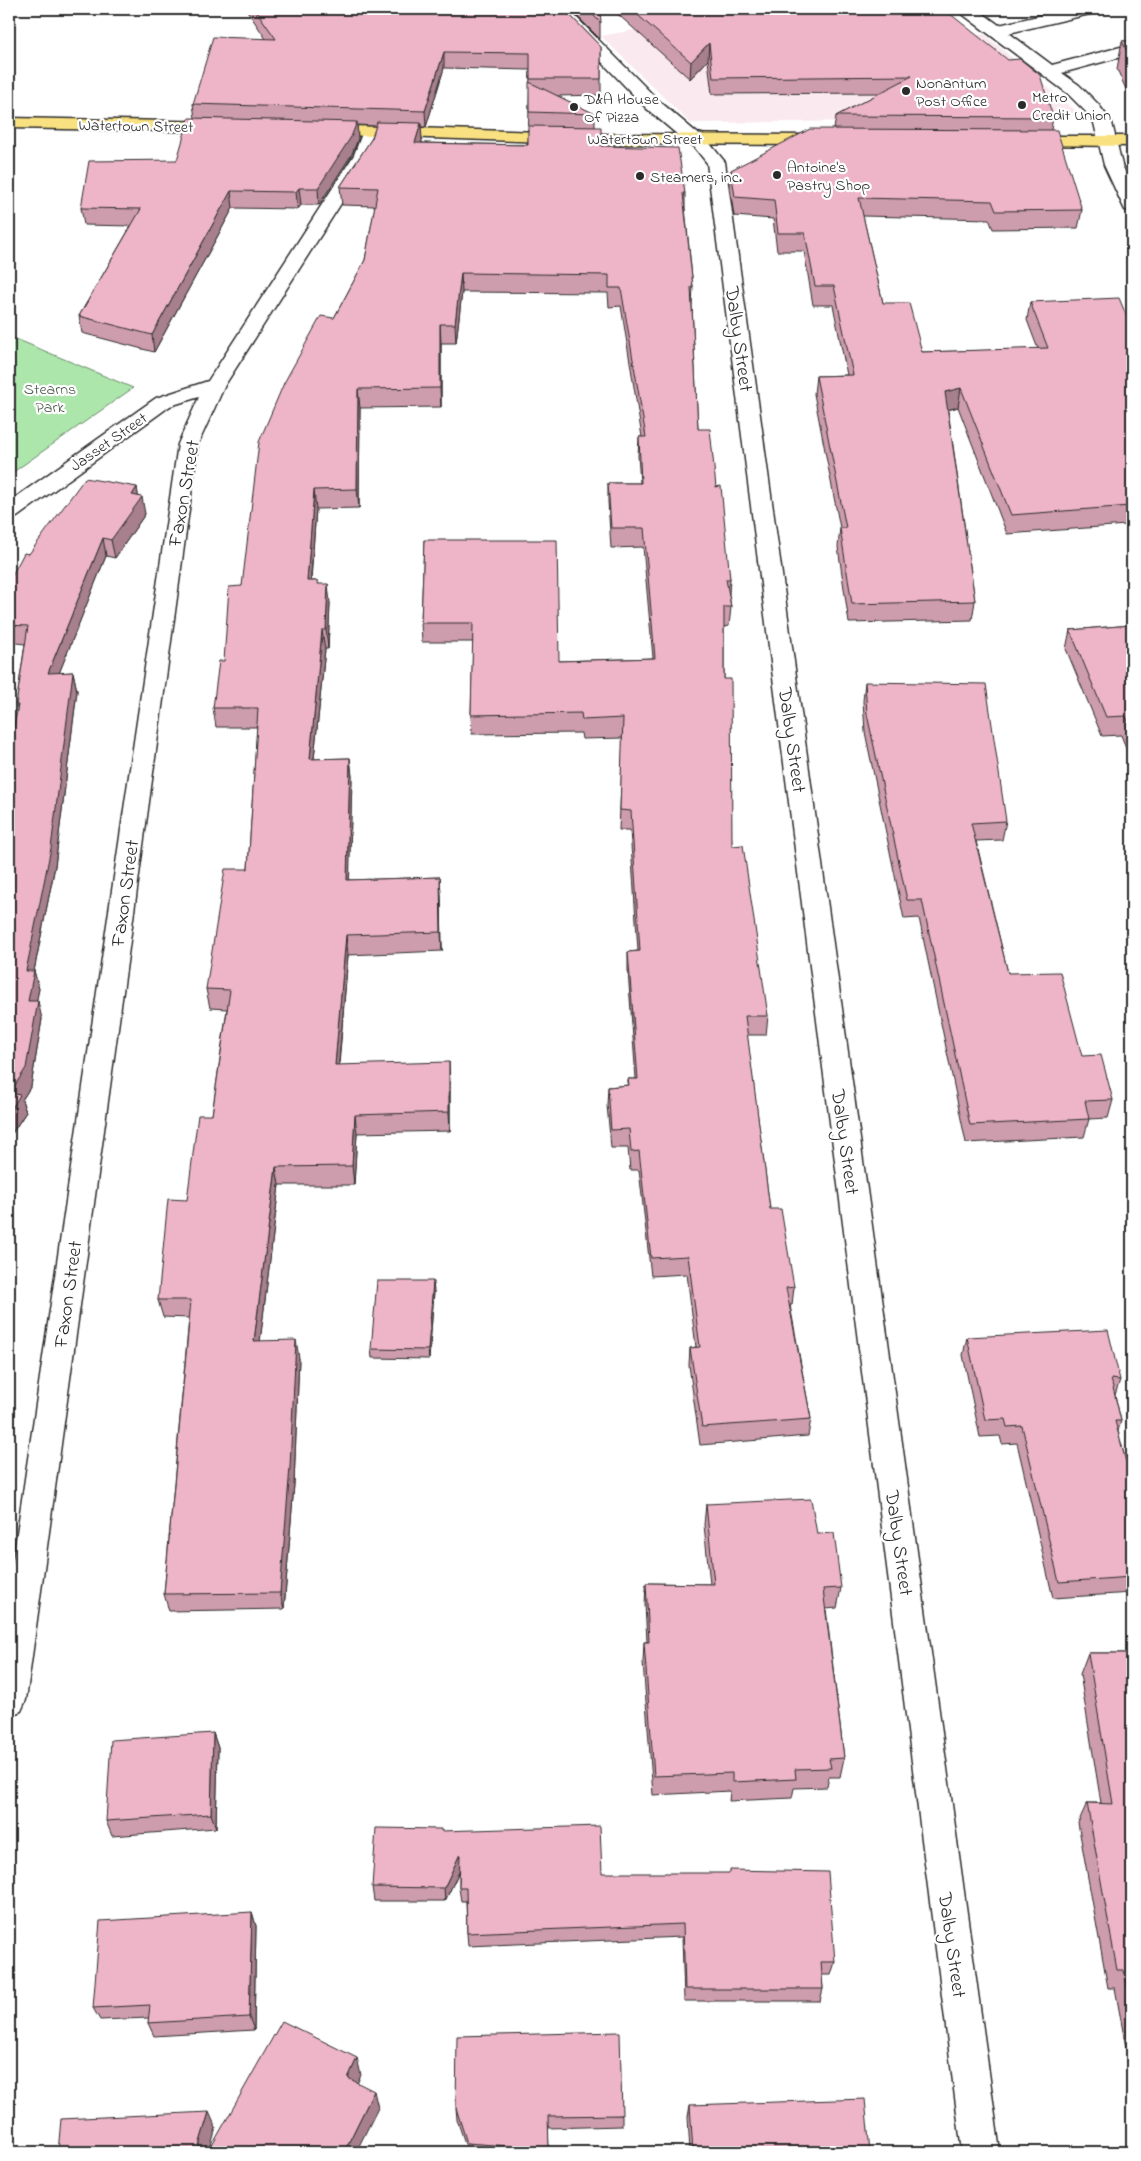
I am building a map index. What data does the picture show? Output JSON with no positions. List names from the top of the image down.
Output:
{
  "streets": {
    "main road": ["Watertown Street"],
    "street": ["Dalby Street", "Jasset Street", "Faxon Street"]
  },
  "crossings": [
    ["Watertown Street", "Dalby Street"],
    ["Watertown Street", "Faxon Street"],
    ["Jasset Street", "Faxon Street"]
  ],
  "parks": ["Stearns Park"],
  "places": [
    "Nonantum Post Office",
    "Metro Credit Union",
    "D&A House Of Pizza",
    "Antoine's Pastry Shop",
    "Steamers, inc."
  ]
}
